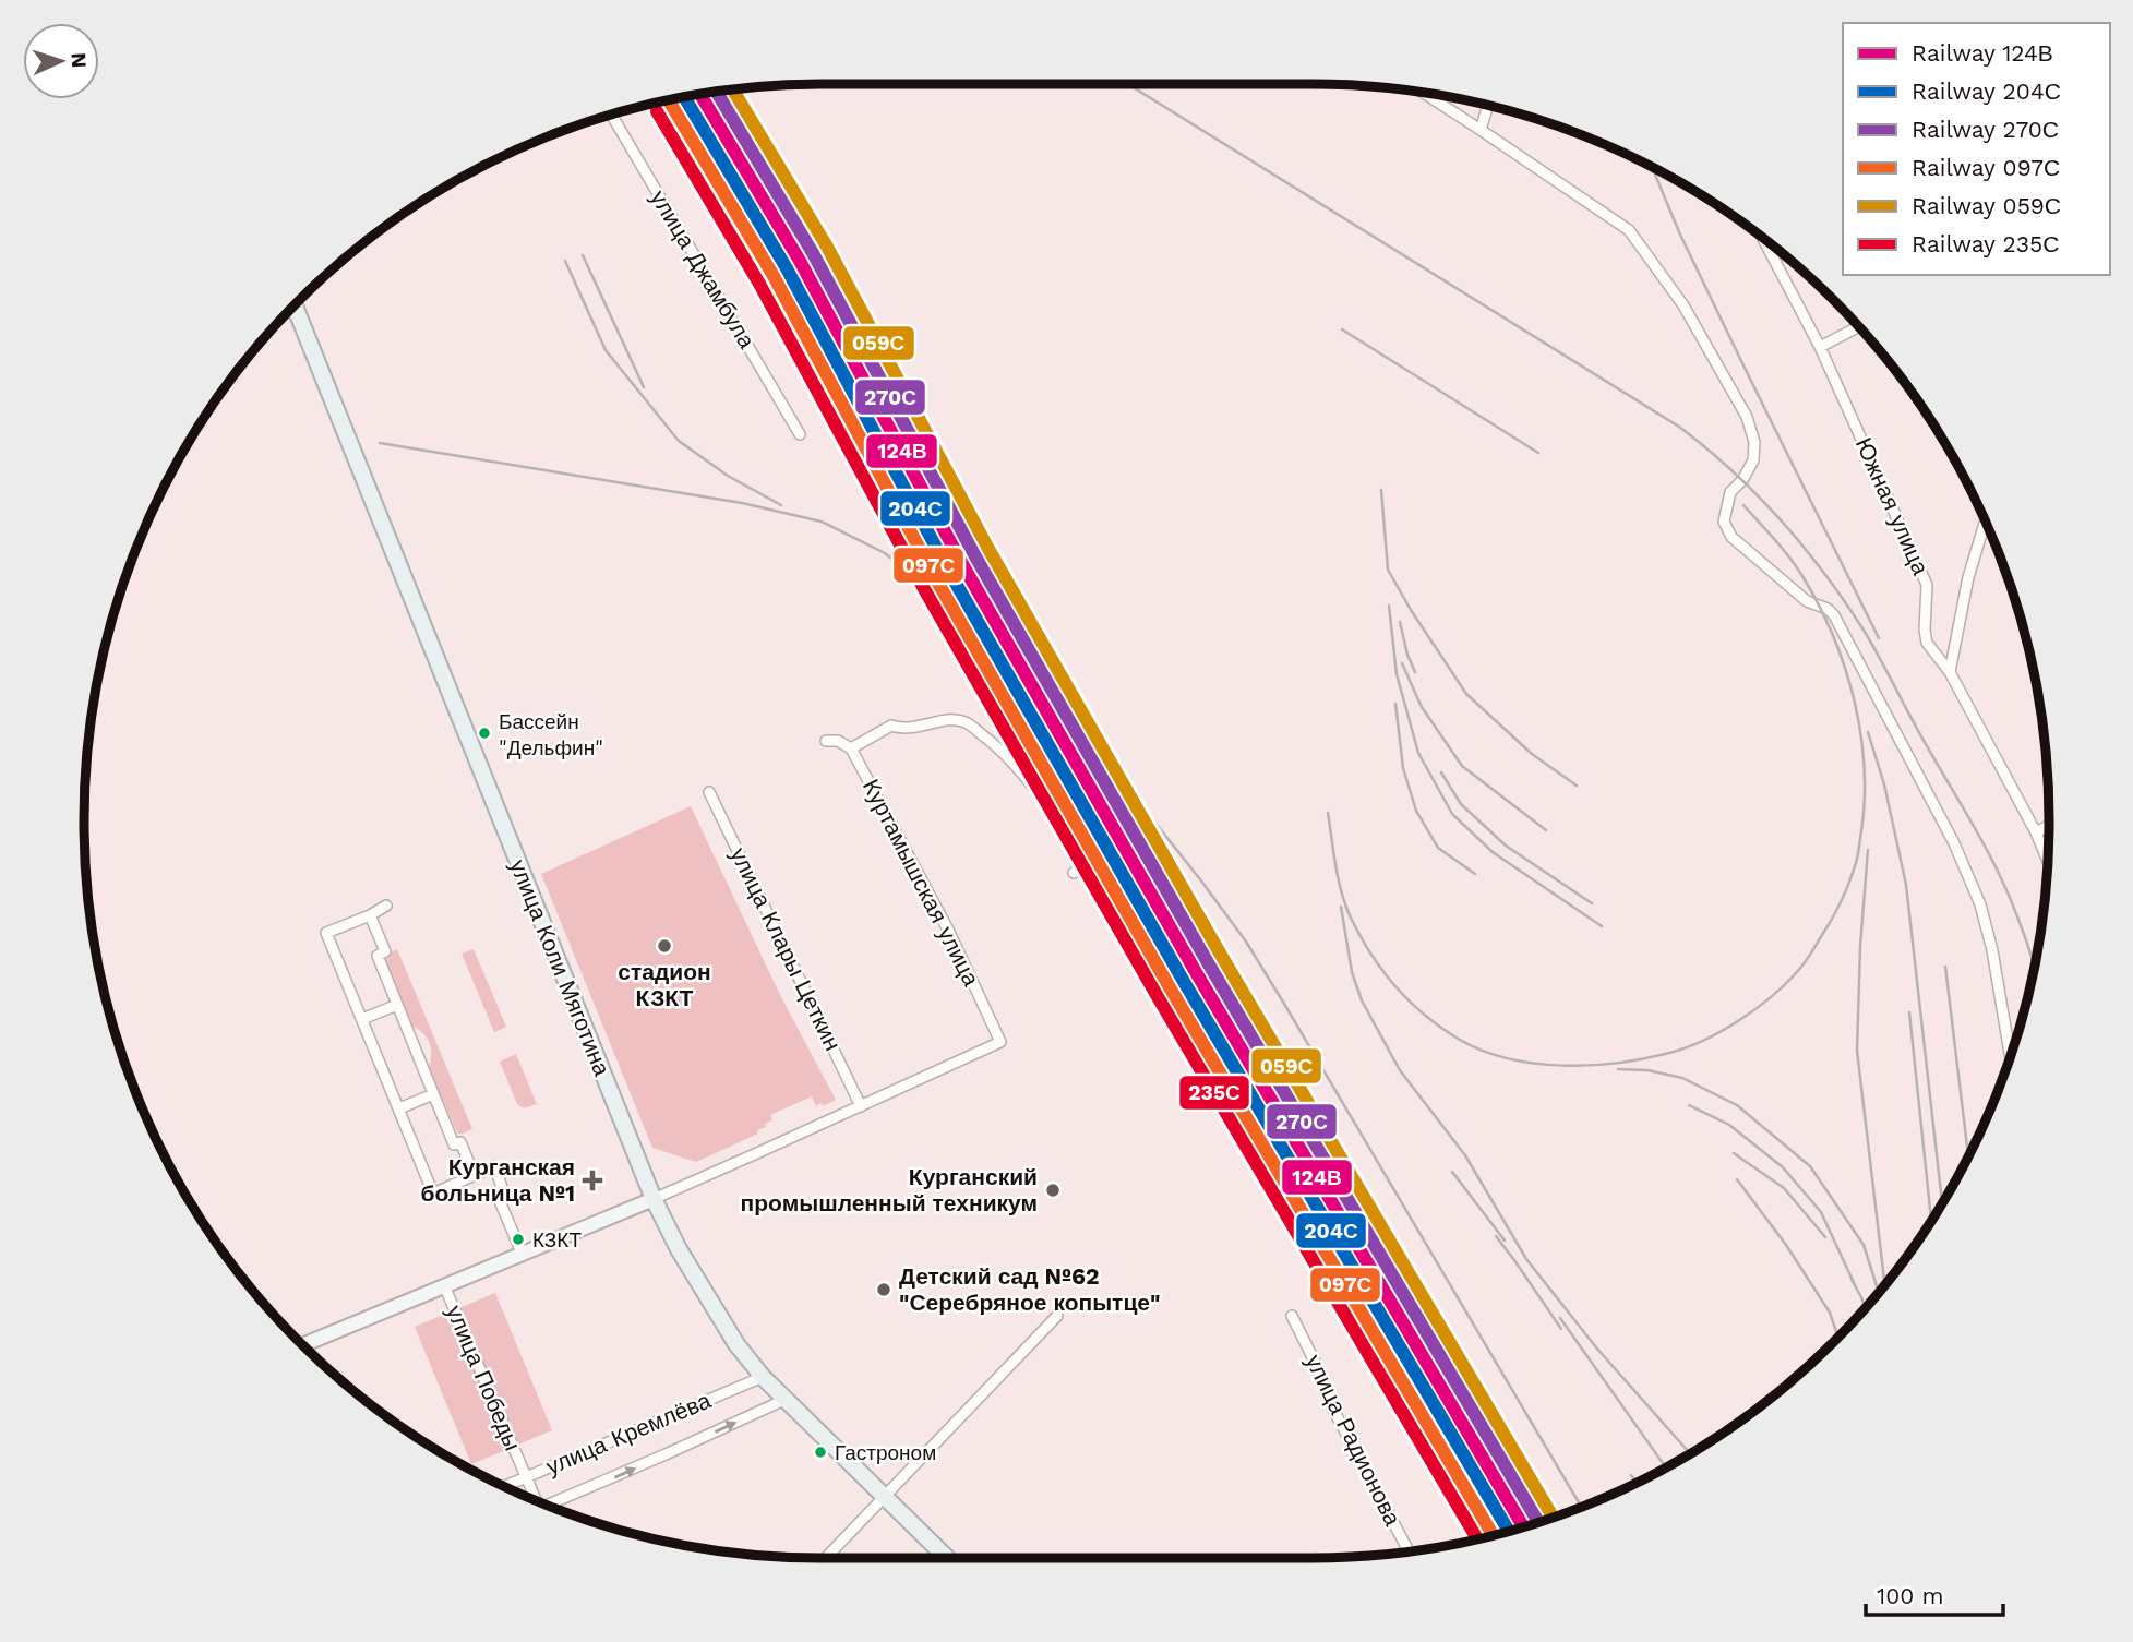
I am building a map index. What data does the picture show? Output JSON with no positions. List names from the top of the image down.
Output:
{
  "streets": {
    "main road": ["улица Коли Мяготина"],
    "street": [
      "улица Джамбула",
      "Южная улица",
      "Куртамышская улица",
      "улица Клары Цеткин",
      "улица Победы",
      "улица Кремлёва",
      "улица Радионова"
    ]
  },
  "crossings": [
    ["Куртамышская улица", "улица Клары Цеткин"],
    ["улица Коли Мяготина", "улица Кремлёва"],
    ["улица Победы", "улица Кремлёва"]
  ],
  "places": {
    "other": [
      "Бассейн \"Дельфин\"",
      "стадион КЗКТ",
      "Курганский промышленный техникум",
      "КЗКТ",
      "Детский сад №62 \"Серебряное копытце\"",
      "Гастроном"
    ],
    "health": ["Курганская больница №1"]
  },
  "lines": [
    "rail line 059С",
    "rail line 270С",
    "rail line 124В",
    "rail line 204С",
    "rail line 097С",
    "rail line 235С"
  ],
  "legend": [
    "Railway 124В",
    "Railway 204С",
    "Railway 270С",
    "Railway 097С",
    "Railway 059С",
    "Railway 235С"
  ],
  "scale_bar": "100 m",
  "north": "right"
}
